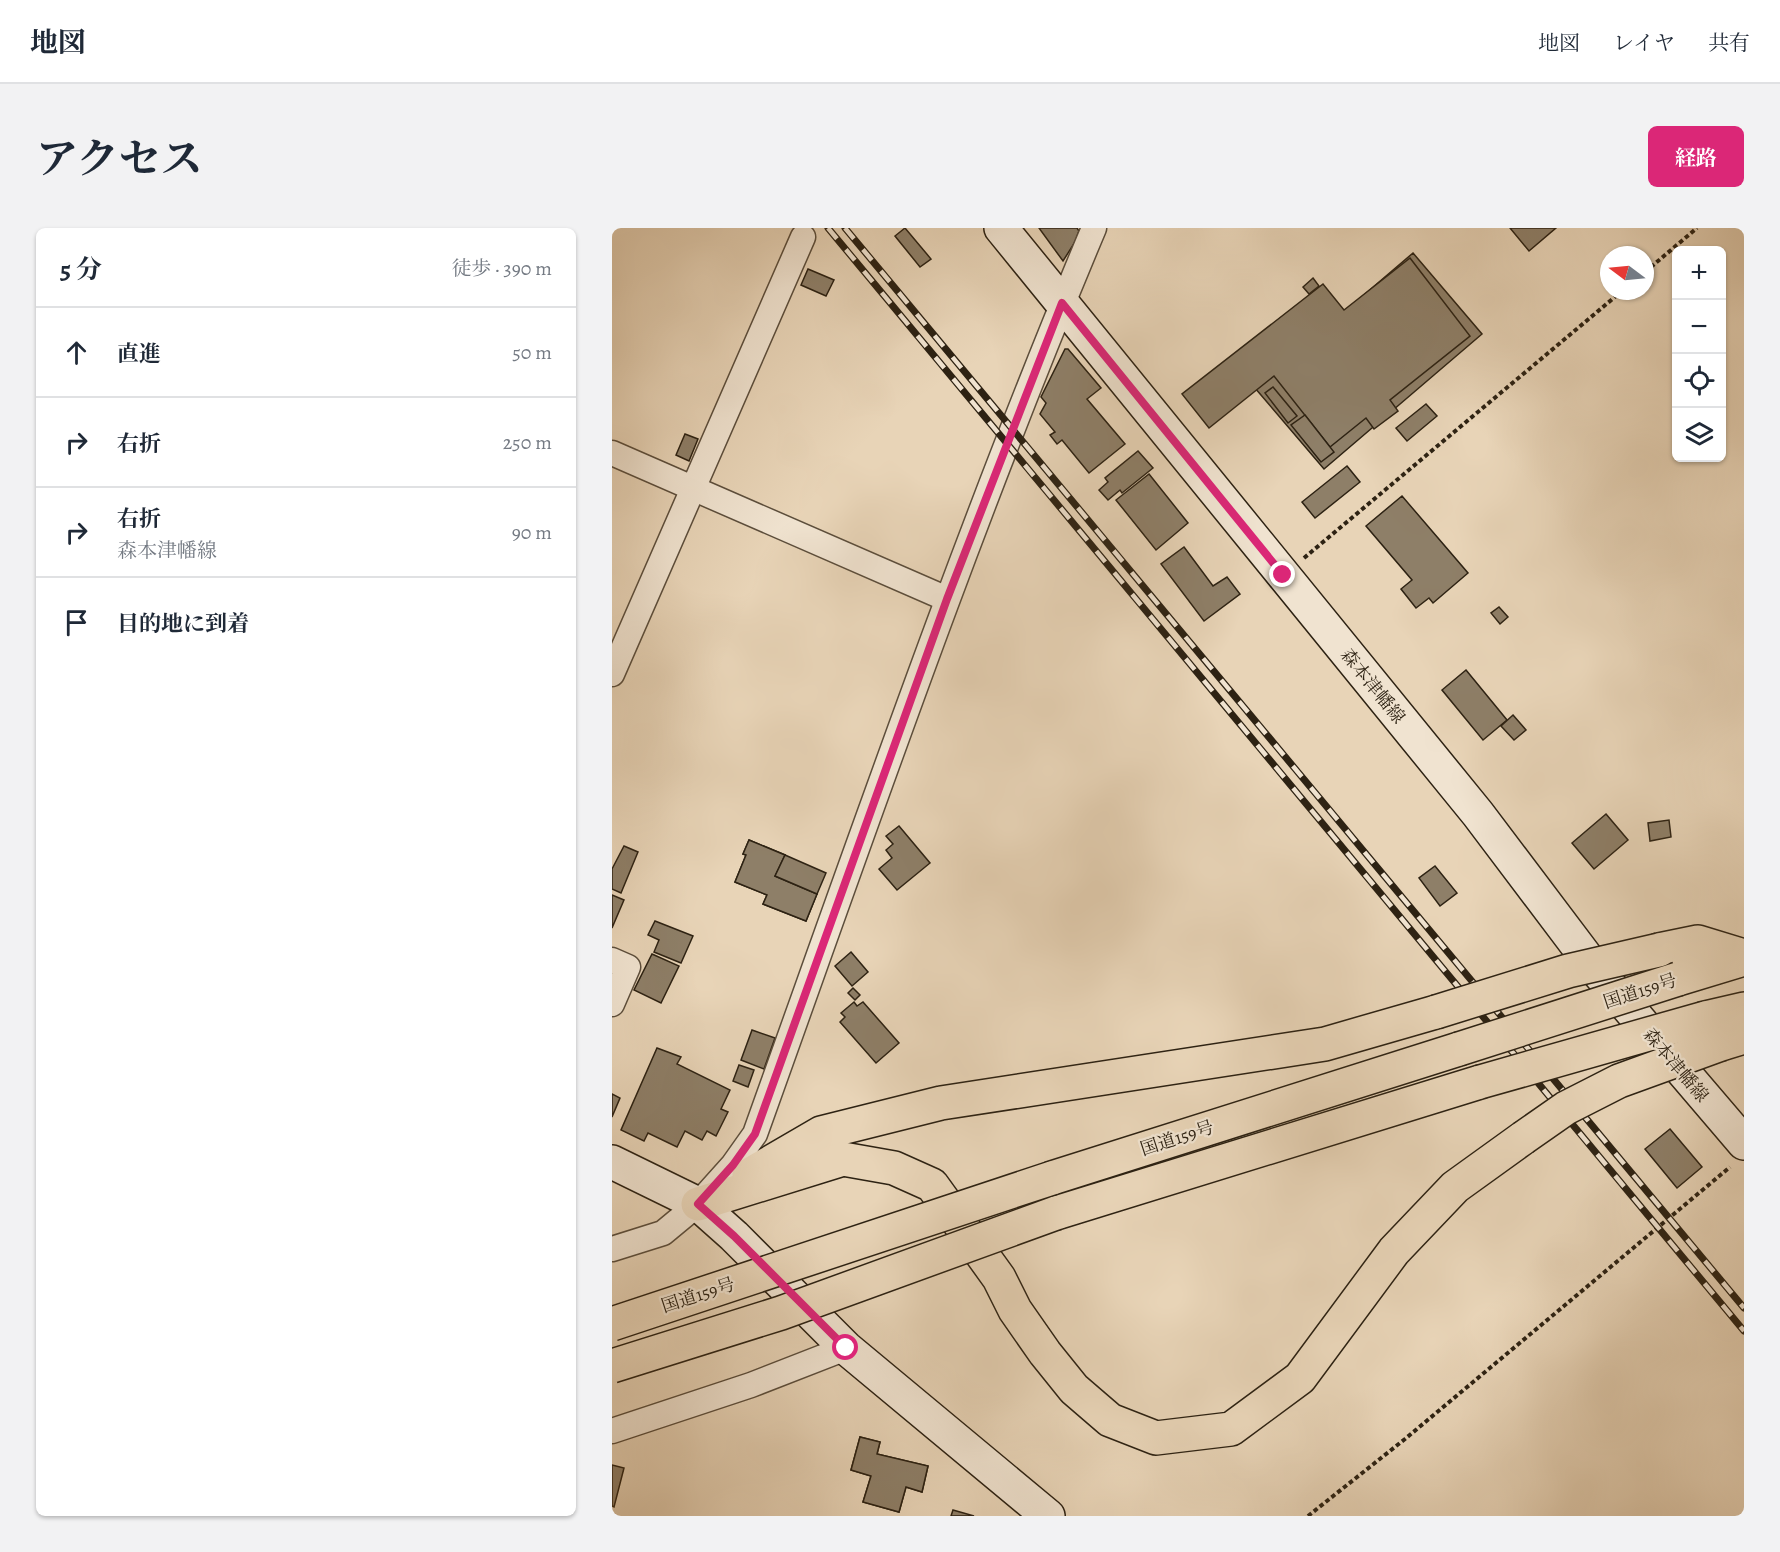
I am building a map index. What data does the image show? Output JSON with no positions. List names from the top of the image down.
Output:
{
  "streets": {
    "highway": ["国道159号"],
    "main road": ["森本津幡線"]
  },
  "north": "left",
  "page": {
    "header": "地図",
    "nav": ["地図", "レイヤ", "共有"],
    "title": "アクセス",
    "buttons": "経路",
    "heading": ["5 分", "徒歩 · 390 m"],
    "map_buttons": ["+", "−"],
    "list": [
      ["直進", "50 m"],
      ["右折", "250 m"],
      ["右折", "森本津幡線", "90 m"],
      "目的地に到着"
    ]
  }
}
